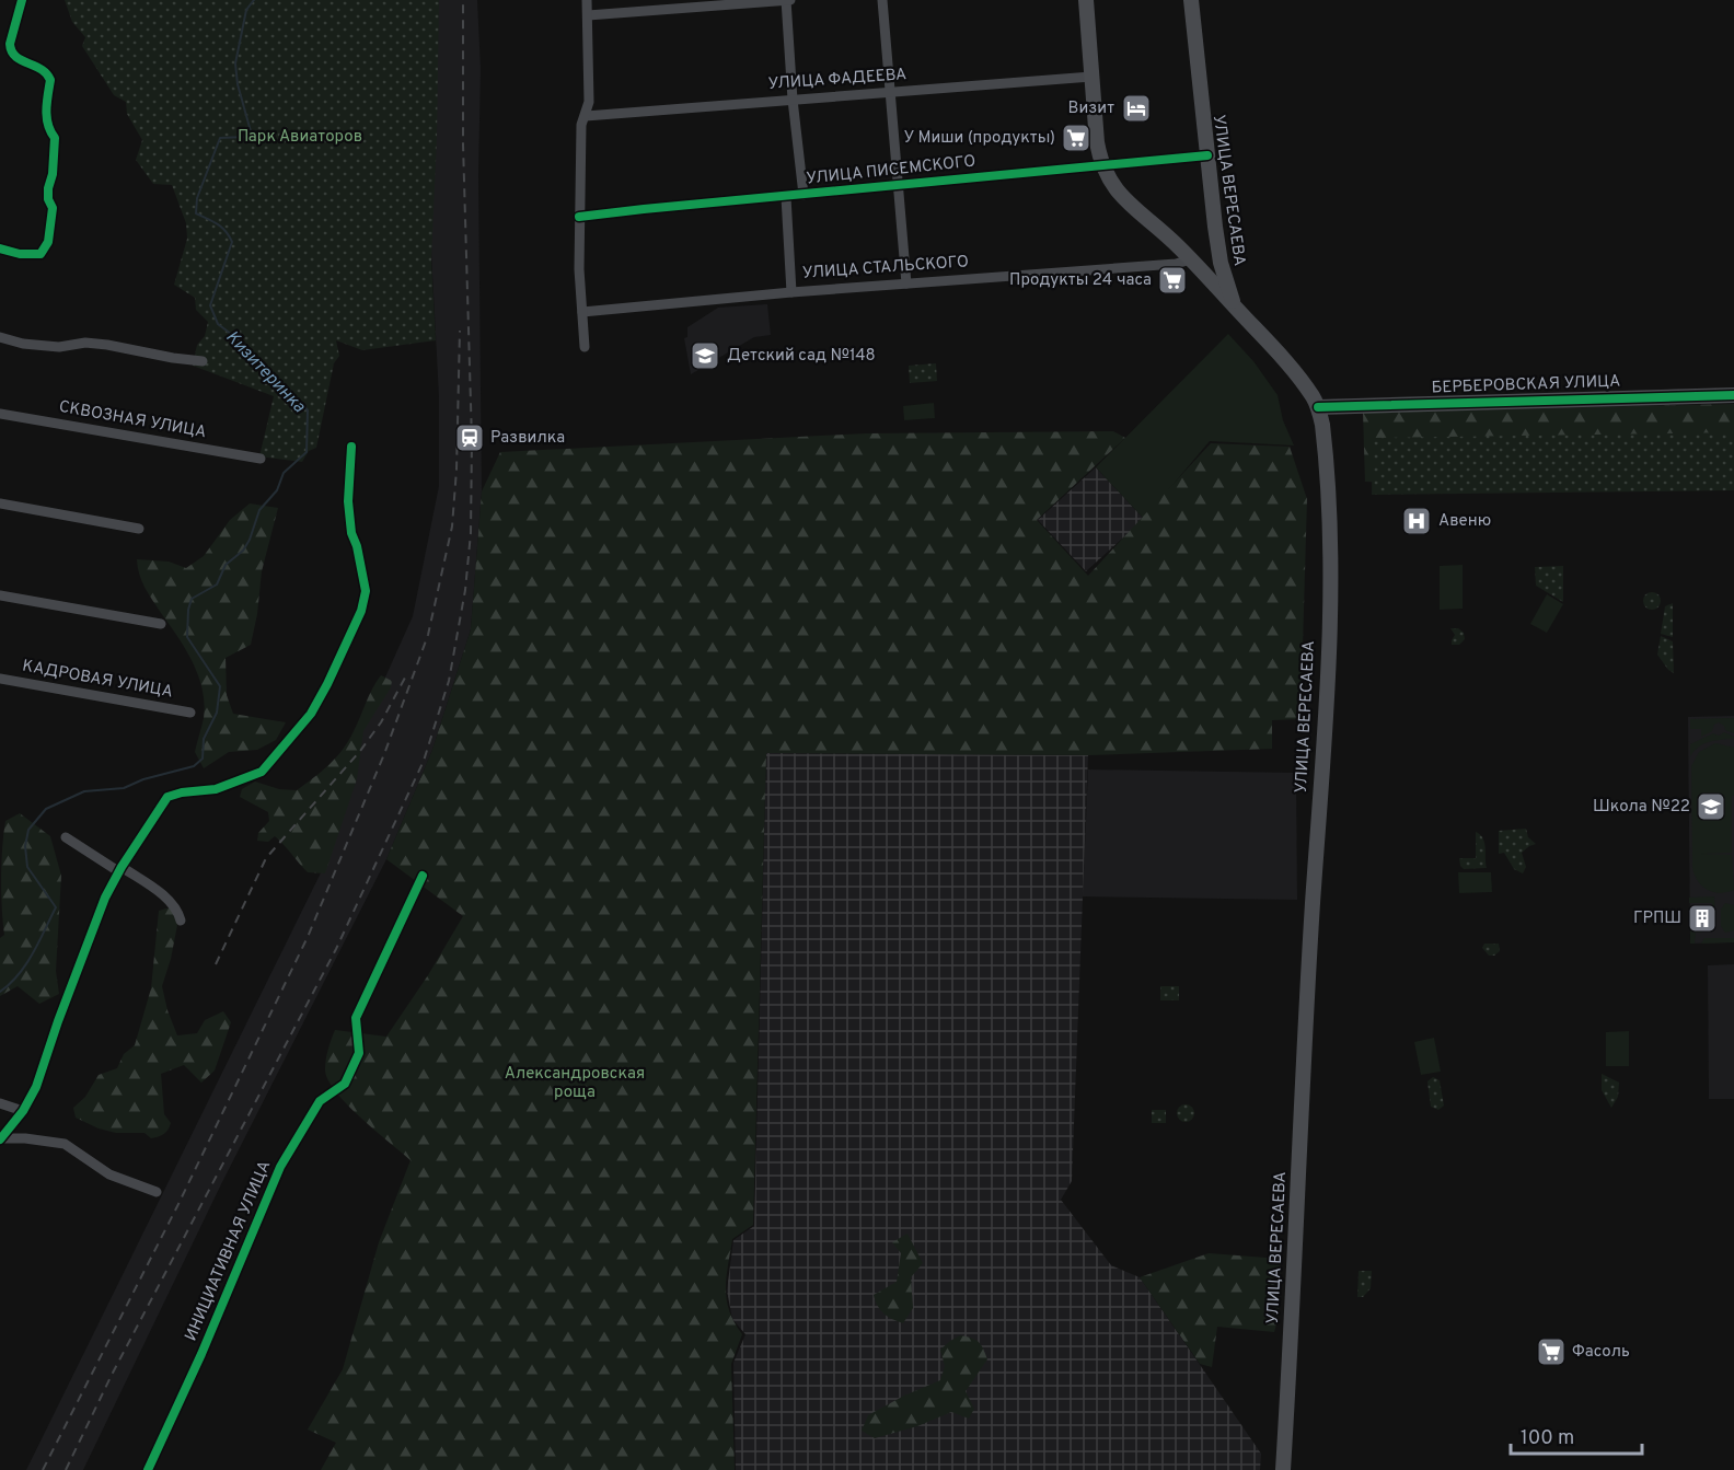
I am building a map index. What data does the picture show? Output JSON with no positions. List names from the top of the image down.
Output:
{
  "streets": {
    "main road": ["УЛИЦА ВЕРЕСАЕВА", "БЕРБЕРОВСКАЯ УЛИЦА"],
    "street": [
      "УЛИЦА ФАДЕЕВА",
      "УЛИЦА ПИСЕМСКОГО",
      "УЛИЦА СТАЛЬСКОГО",
      "СКВОЗНАЯ УЛИЦА",
      "КАДРОВАЯ УЛИЦА",
      "ИНИЦИАТИВНАЯ УЛИЦА"
    ]
  },
  "crossings": [
    ["УЛИЦА ПИСЕМСКОГО", "УЛИЦА ВЕРЕСАЕВА"],
    ["УЛИЦА ВЕРЕСАЕВА", "БЕРБЕРОВСКАЯ УЛИЦА"]
  ],
  "water": ["Кизитеринка"],
  "parks": ["Парк Авиаторов", "Александровская роща"],
  "places": {
    "hotel": ["Визит"],
    "supermarket": ["У Миши (продукты)", "Продукты 24 часа", "Фасоль"],
    "school or university": ["Детский сад №148", "Школа №22"],
    "station": ["Развилка"],
    "hospital": ["Авеню"],
    "building": ["ГРПШ"]
  },
  "scale_bar": "100 m"
}
